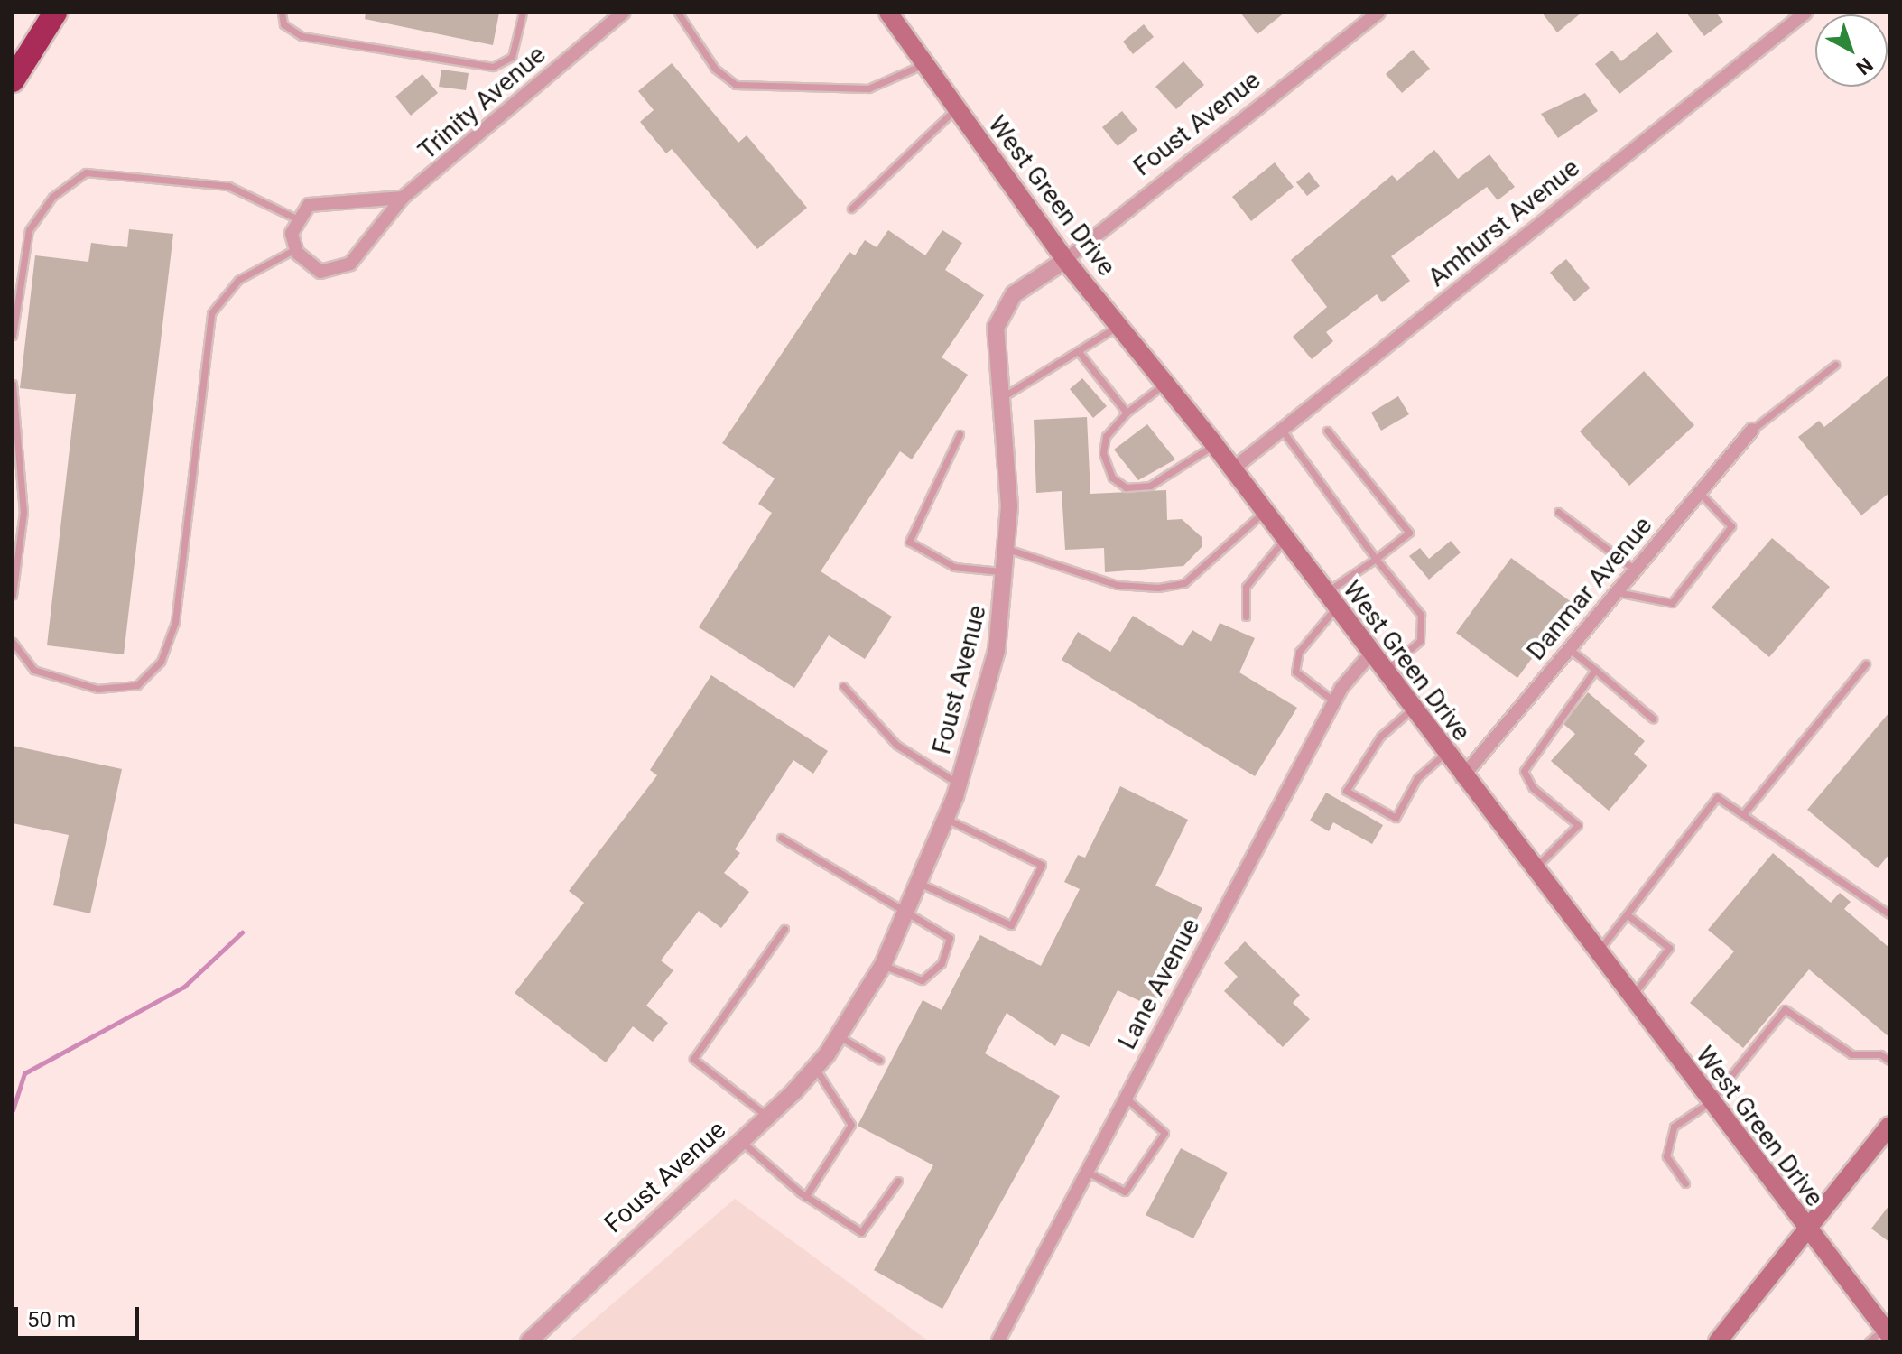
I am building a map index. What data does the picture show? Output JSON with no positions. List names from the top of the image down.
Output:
{
  "streets": {
    "main road": ["West Green Drive"],
    "street": [
      "Trinity Avenue",
      "Foust Avenue",
      "Amhurst Avenue",
      "Danmar Avenue",
      "Lane Avenue"
    ]
  },
  "crossings": [
    ["Foust Avenue", "West Green Drive"],
    ["West Green Drive", "Amhurst Avenue"],
    ["West Green Drive", "Danmar Avenue"],
    ["West Green Drive", "Lane Avenue"]
  ],
  "scale_bar": "50 m",
  "north": "bottom right"
}
